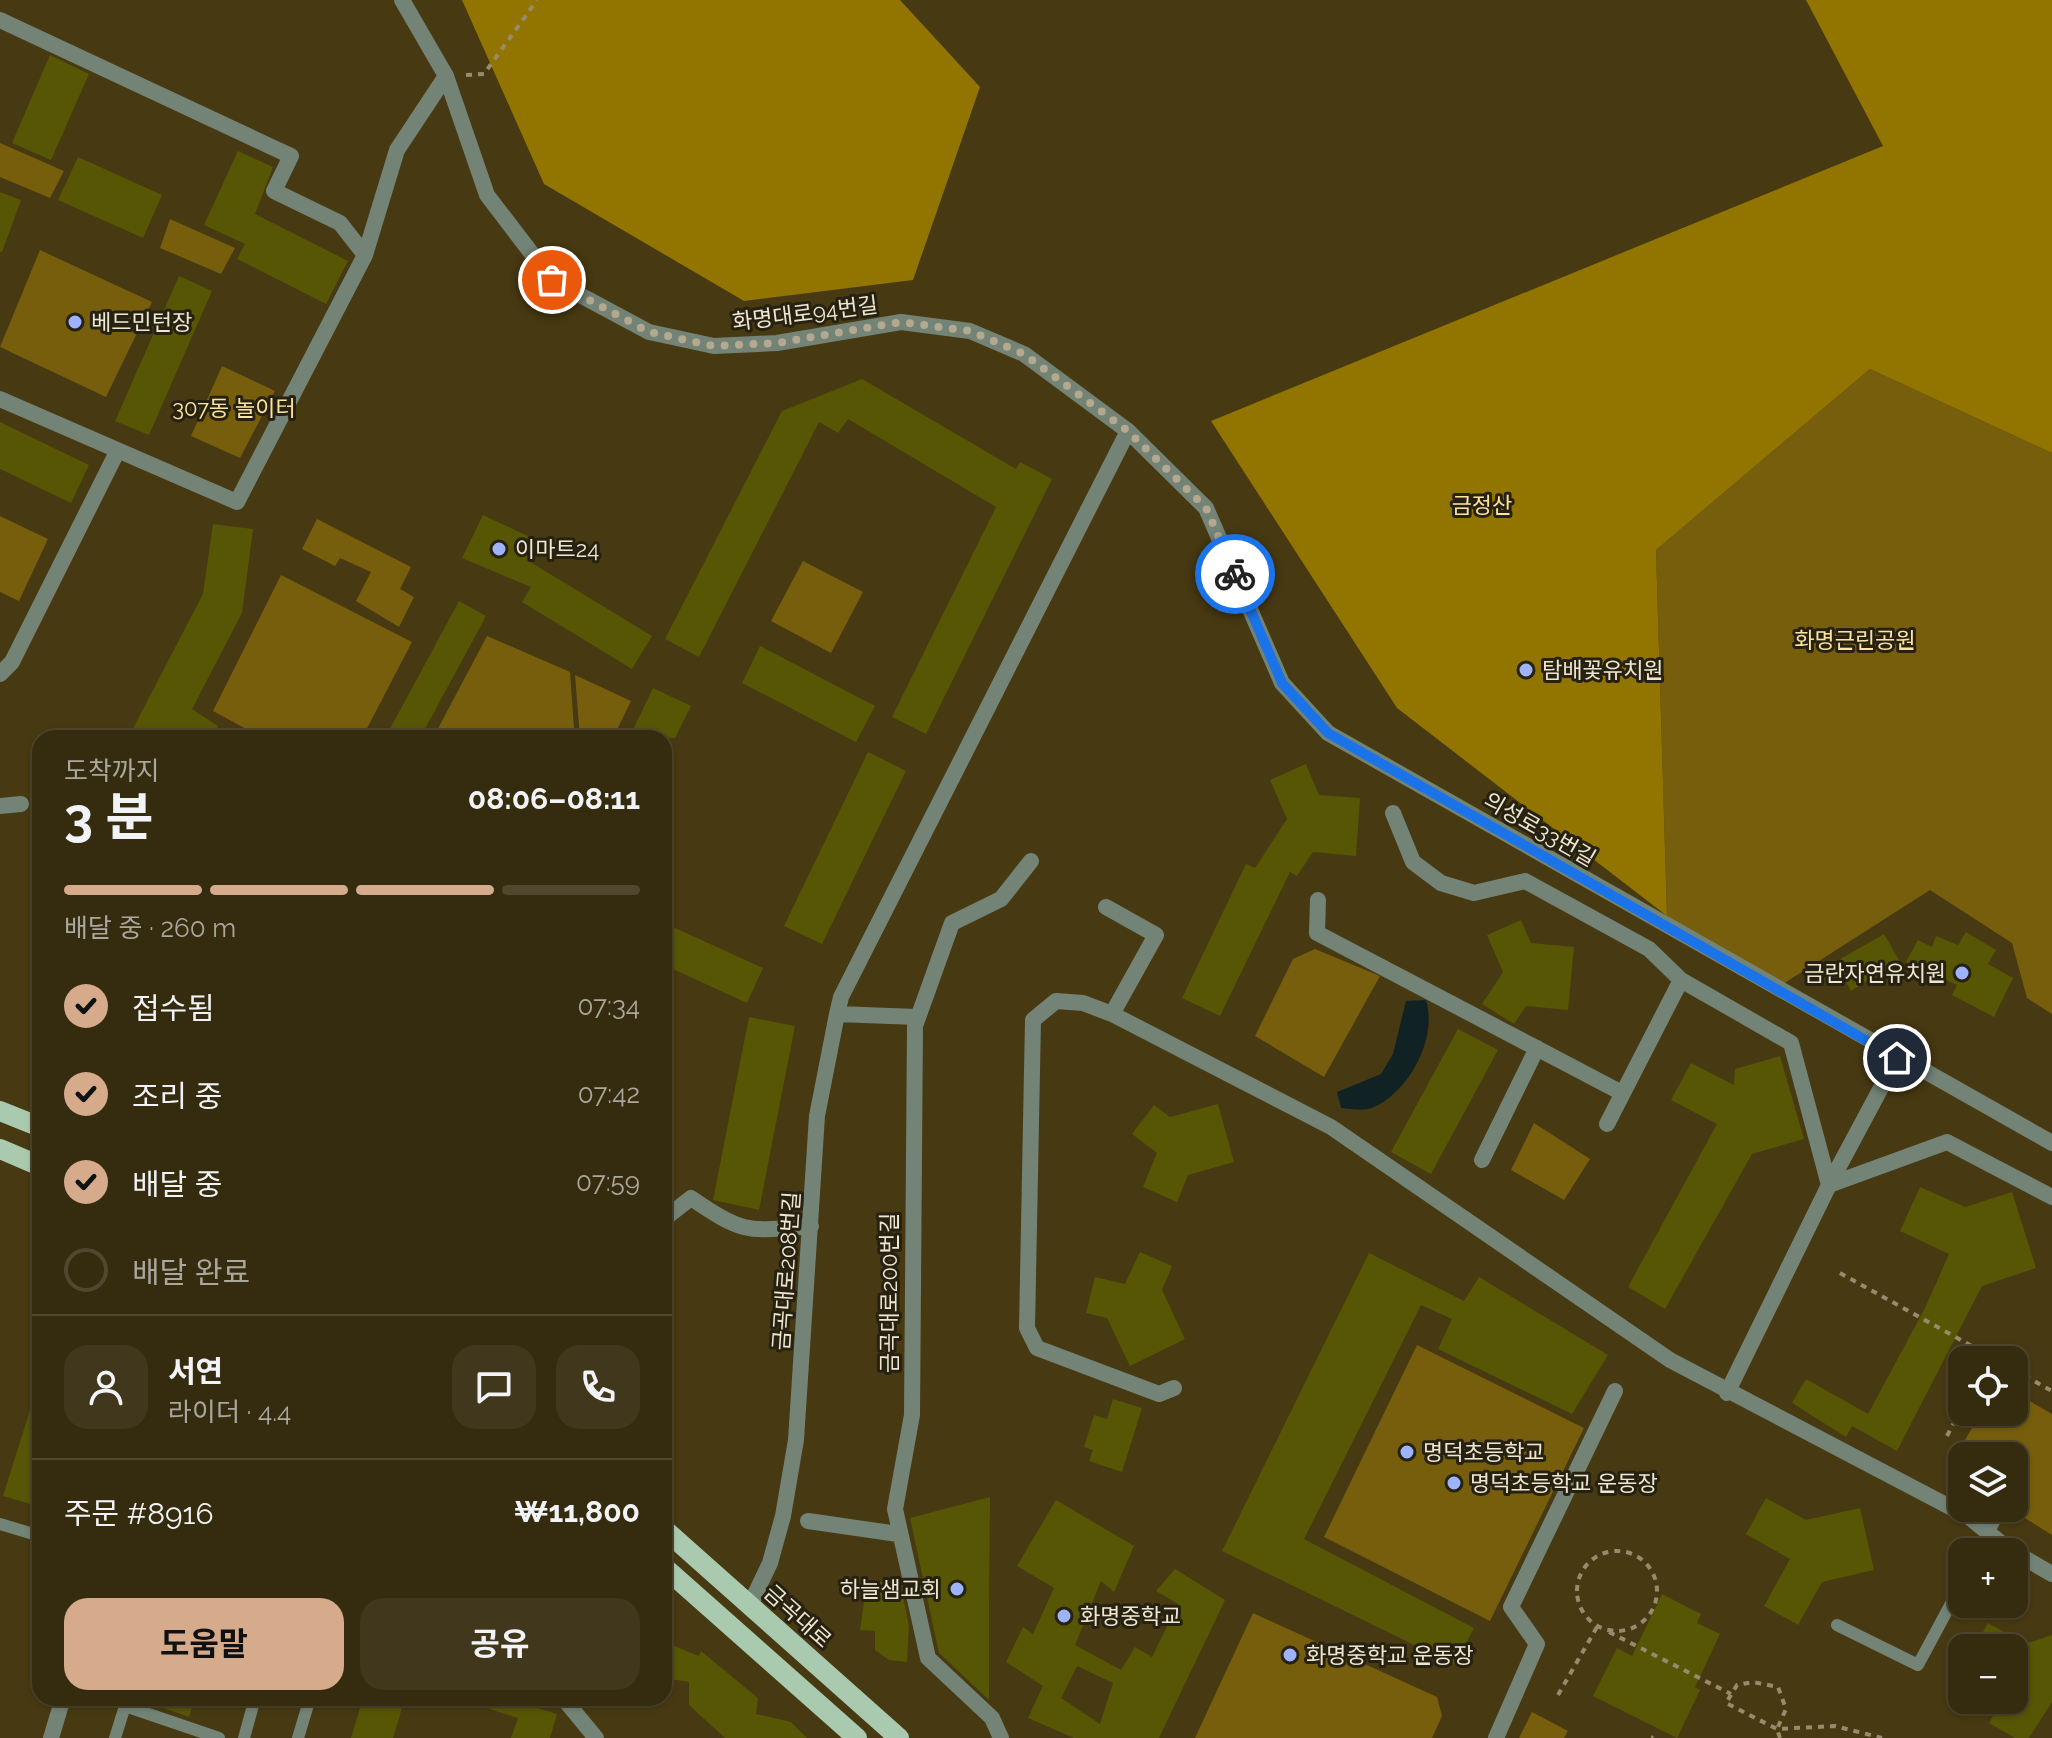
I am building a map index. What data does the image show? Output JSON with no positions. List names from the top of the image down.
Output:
{
  "streets": {
    "main road": ["금곡대로"],
    "street": [
      "화명대로94번길",
      "의성로33번길",
      "금곡대로208번길",
      "금곡대로200번길"
    ]
  },
  "crossings": [
    ["화명대로94번길", "의성로33번길"],
    ["화명대로94번길", "금곡대로208번길"],
    ["의성로33번길", "금곡대로208번길"],
    ["금곡대로208번길", "금곡대로"]
  ],
  "parks": ["307동 놀이터", "금정산", "화명근린공원"],
  "places": [
    "베드민턴장",
    "이마트24",
    "탐배꽃유치원",
    "금란자연유치원",
    "명덕초등학교",
    "명덕초등학교 운동장",
    "하늘샘교회",
    "화명중학교",
    "화명중학교 운동장"
  ],
  "page": {
    "heading": ["3 분", "도착까지", "08:06–08:11"],
    "panel": [
      "서연",
      "라이더 · 4.4",
      "주문 #8916",
      "₩11,800"
    ],
    "bar": "배달 중 · 260 m",
    "list": [
      ["접수됨", "07:34"],
      ["조리 중", "07:42"],
      ["배달 중", "07:59"],
      "배달 완료"
    ],
    "map_buttons": ["+", "−"],
    "buttons": ["도움말", "공유"]
  }
}
